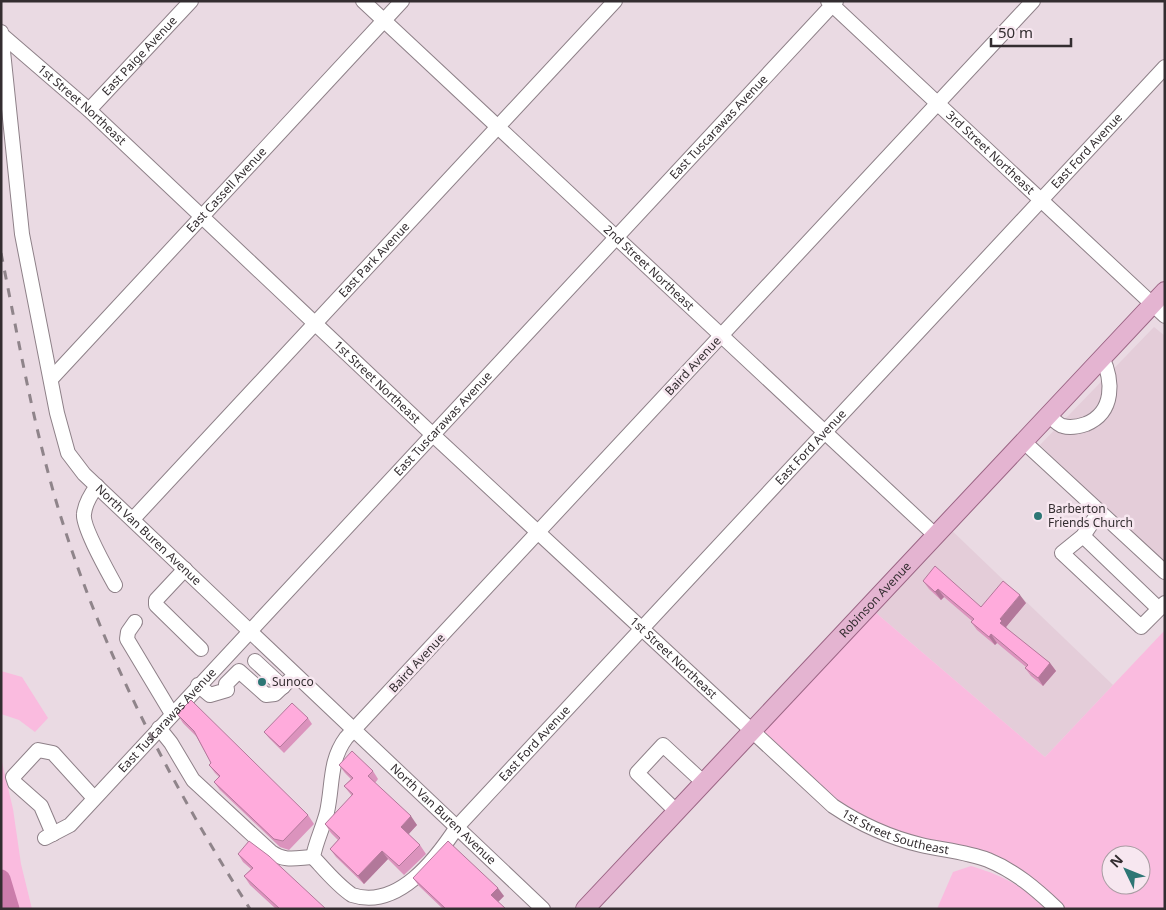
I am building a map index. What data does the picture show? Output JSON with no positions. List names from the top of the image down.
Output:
{
  "streets": {
    "main road": ["Robinson Avenue"],
    "street": [
      "East Paige Avenue",
      "1st Street Northeast",
      "East Tuscarawas Avenue",
      "East Ford Avenue",
      "3rd Street Northeast",
      "East Cassell Avenue",
      "East Park Avenue",
      "2nd Street Northeast",
      "Baird Avenue",
      "North Van Buren Avenue",
      "1st Street Southeast"
    ]
  },
  "crossings": [
    ["East Paige Avenue", "1st Street Northeast"],
    ["1st Street Northeast", "East Tuscarawas Avenue"],
    ["1st Street Northeast", "East Ford Avenue"],
    ["1st Street Northeast", "East Cassell Avenue"],
    ["1st Street Northeast", "East Park Avenue"],
    ["1st Street Northeast", "Baird Avenue"],
    ["1st Street Northeast", "North Van Buren Avenue"],
    ["1st Street Northeast", "Robinson Avenue"],
    ["1st Street Northeast", "1st Street Southeast"],
    ["East Tuscarawas Avenue", "3rd Street Northeast"],
    ["East Tuscarawas Avenue", "2nd Street Northeast"],
    ["East Tuscarawas Avenue", "North Van Buren Avenue"],
    ["East Ford Avenue", "3rd Street Northeast"],
    ["East Ford Avenue", "2nd Street Northeast"],
    ["East Ford Avenue", "Baird Avenue"],
    ["East Ford Avenue", "North Van Buren Avenue"],
    ["3rd Street Northeast", "Baird Avenue"],
    ["3rd Street Northeast", "Robinson Avenue"],
    ["East Cassell Avenue", "2nd Street Northeast"],
    ["East Cassell Avenue", "North Van Buren Avenue"],
    ["East Park Avenue", "2nd Street Northeast"],
    ["East Park Avenue", "North Van Buren Avenue"],
    ["2nd Street Northeast", "Baird Avenue"],
    ["2nd Street Northeast", "Robinson Avenue"],
    ["Baird Avenue", "North Van Buren Avenue"],
    ["Robinson Avenue", "1st Street Southeast"]
  ],
  "places": ["Barberton Friends Church", "Sunoco"],
  "scale_bar": "50 m",
  "north": "top left"
}
